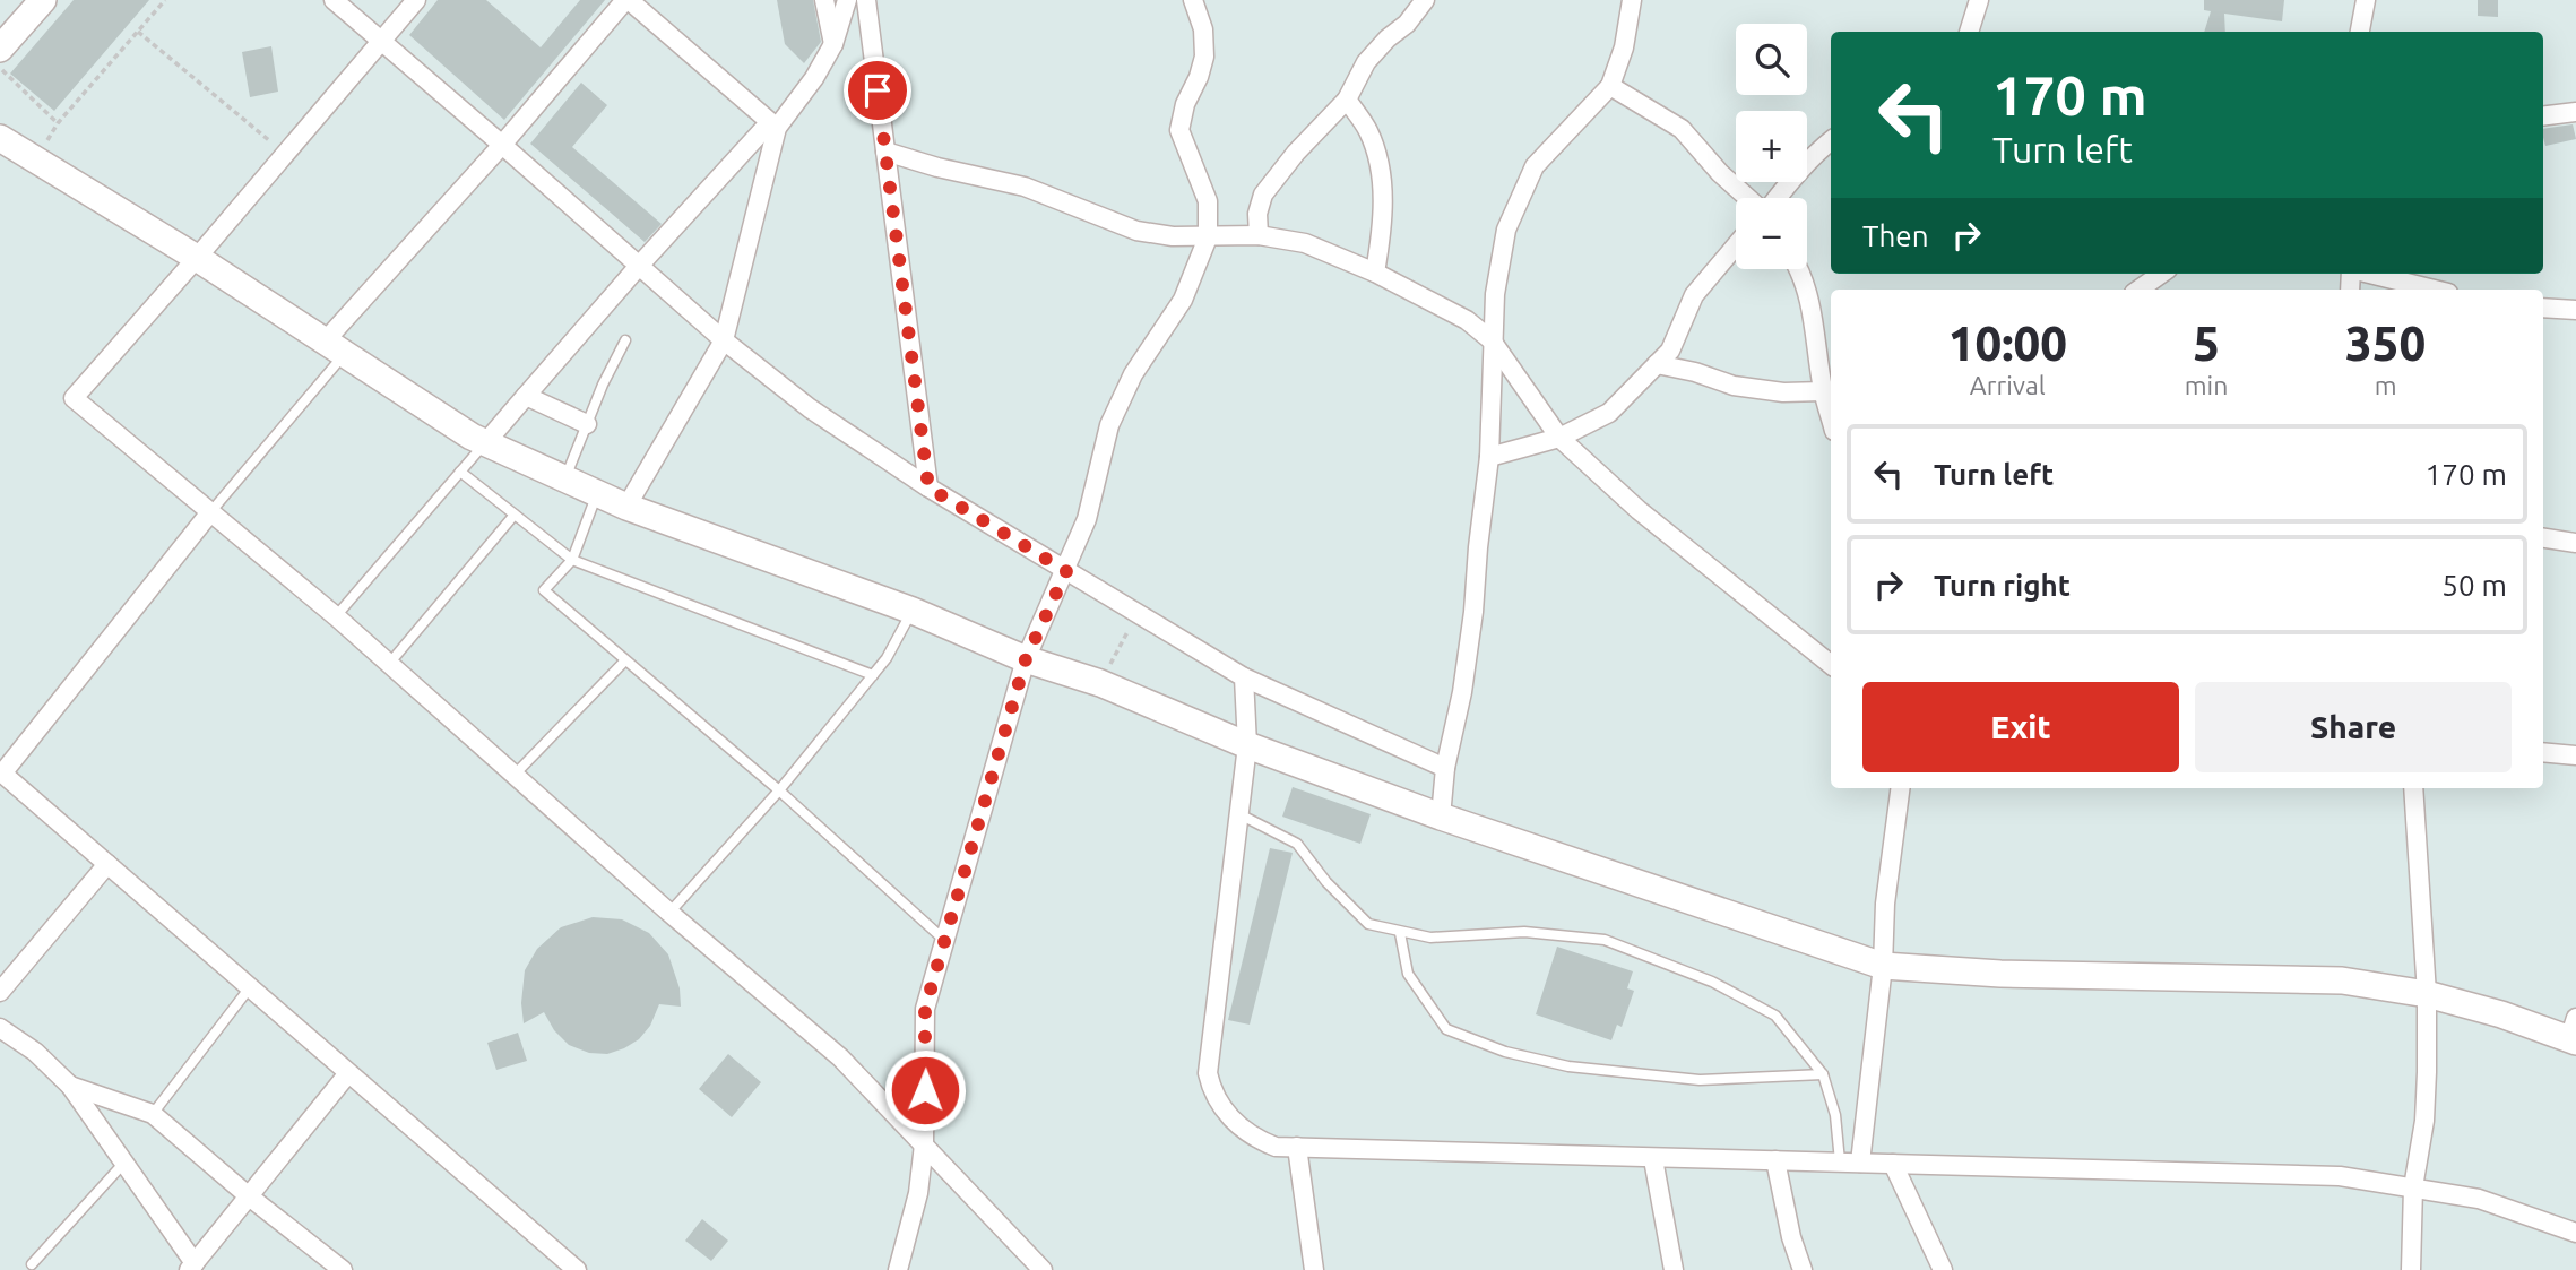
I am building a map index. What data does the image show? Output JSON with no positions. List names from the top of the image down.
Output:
{
  "page": {
    "map_buttons": ["+", "−"],
    "turn": ["170 m", "Turn left"],
    "then": "Then",
    "eta": [
      "10:00",
      "Arrival",
      "5",
      "min",
      "350",
      "m"
    ],
    "list": [
      {
        "name": "Turn left",
        "value": "170 m"
      },
      {
        "name": "Turn right",
        "value": "50 m"
      }
    ],
    "buttons": ["Exit", "Share"]
  }
}
